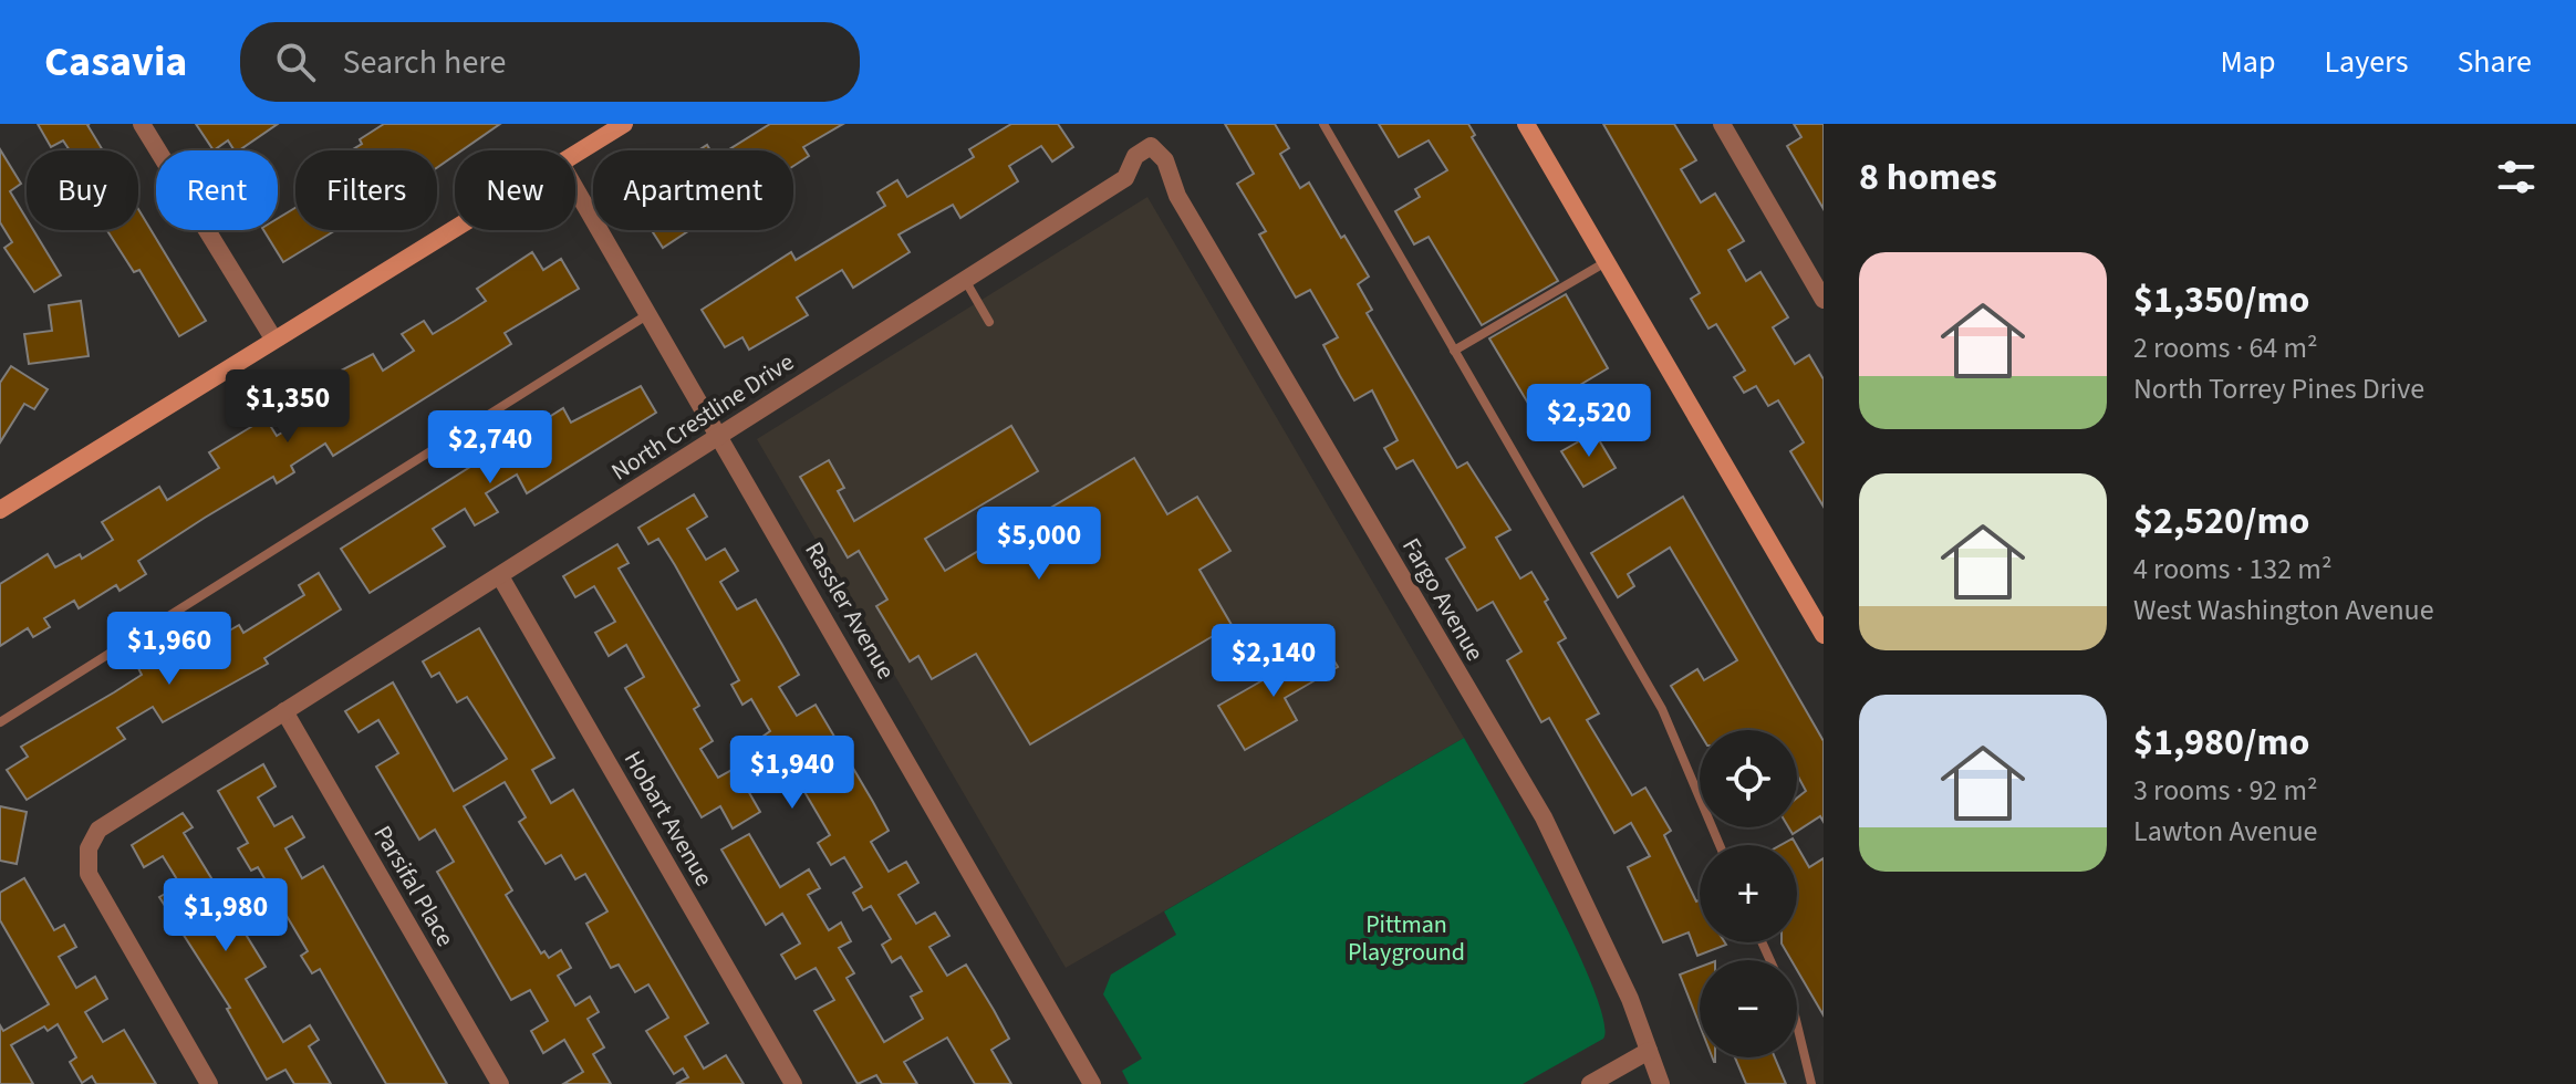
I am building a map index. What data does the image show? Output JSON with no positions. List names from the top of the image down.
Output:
{
  "streets": {
    "street": [
      "North Crestline Drive",
      "Fargo Avenue",
      "Rassler Avenue",
      "Hobart Avenue",
      "Parsifal Place"
    ]
  },
  "crossings": [
    ["North Crestline Drive", "Fargo Avenue"],
    ["North Crestline Drive", "Rassler Avenue"],
    ["North Crestline Drive", "Hobart Avenue"],
    ["North Crestline Drive", "Parsifal Place"]
  ],
  "parks": ["Pittman Playground"],
  "page": {
    "header": "Casavia",
    "search": "Search here",
    "nav": ["Map", "Layers", "Share"],
    "heading": "8 homes",
    "chip": [
      "Buy",
      "Rent",
      "Filters",
      "New",
      "Apartment"
    ],
    "list": [
      {
        "name": "$1,350/mo",
        "note": "2 rooms · 64 m² · North Torrey Pines Drive"
      },
      {
        "name": "$2,520/mo",
        "note": "4 rooms · 132 m² · West Washington Avenue"
      },
      {
        "name": "$1,980/mo",
        "note": "3 rooms · 92 m² · Lawton Avenue"
      }
    ],
    "price": [
      "$1,350",
      "$2,520",
      "$2,740",
      "$5,000",
      "$1,960",
      "$2,140",
      "$1,940",
      "$1,980"
    ],
    "map_buttons": ["+", "−"]
  }
}
